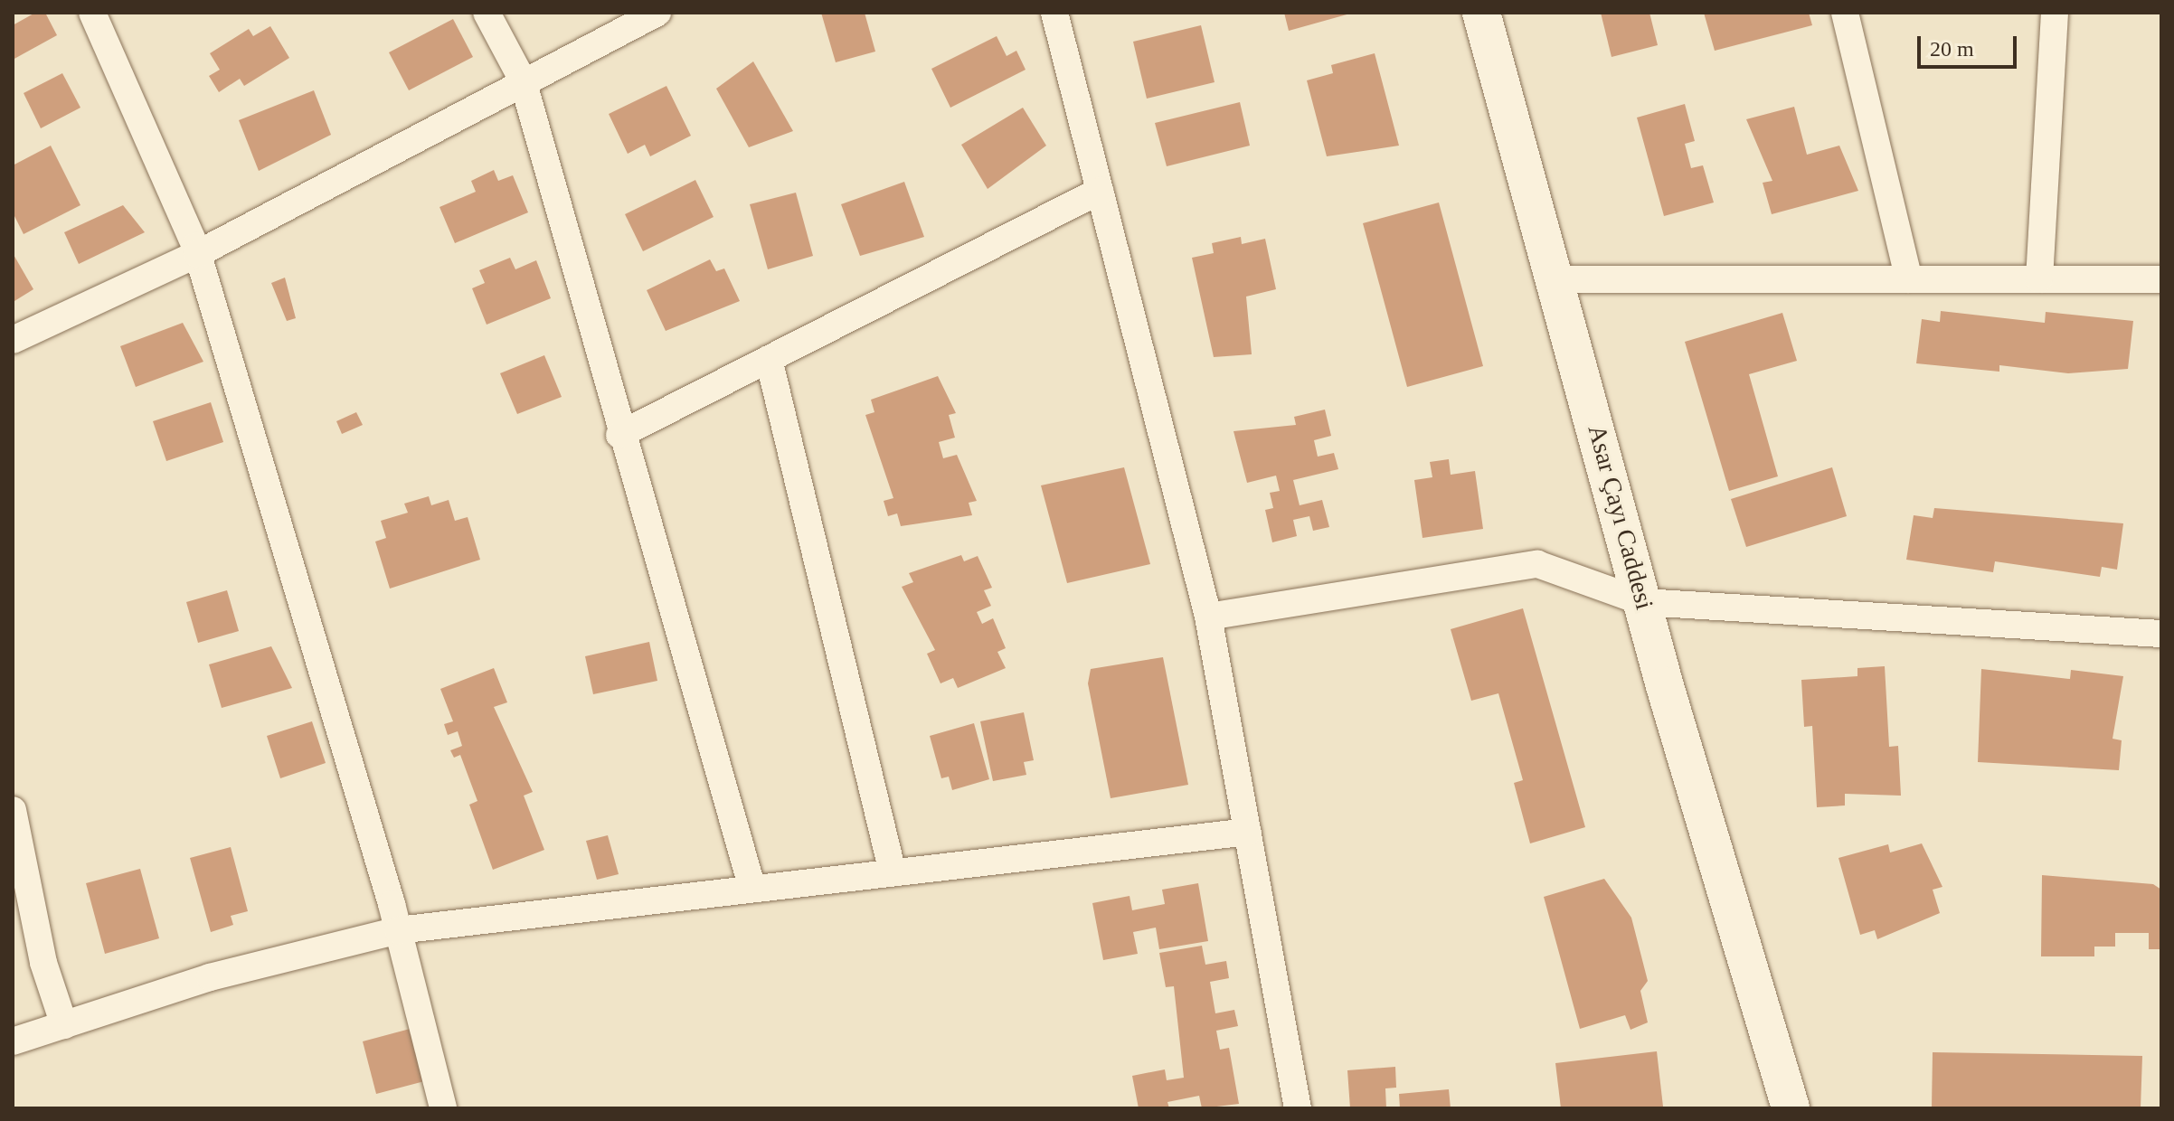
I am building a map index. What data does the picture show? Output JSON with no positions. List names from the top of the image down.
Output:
{
  "streets": {
    "street": ["Asar Çayı Caddesi"]
  },
  "scale_bar": "20 m"
}
